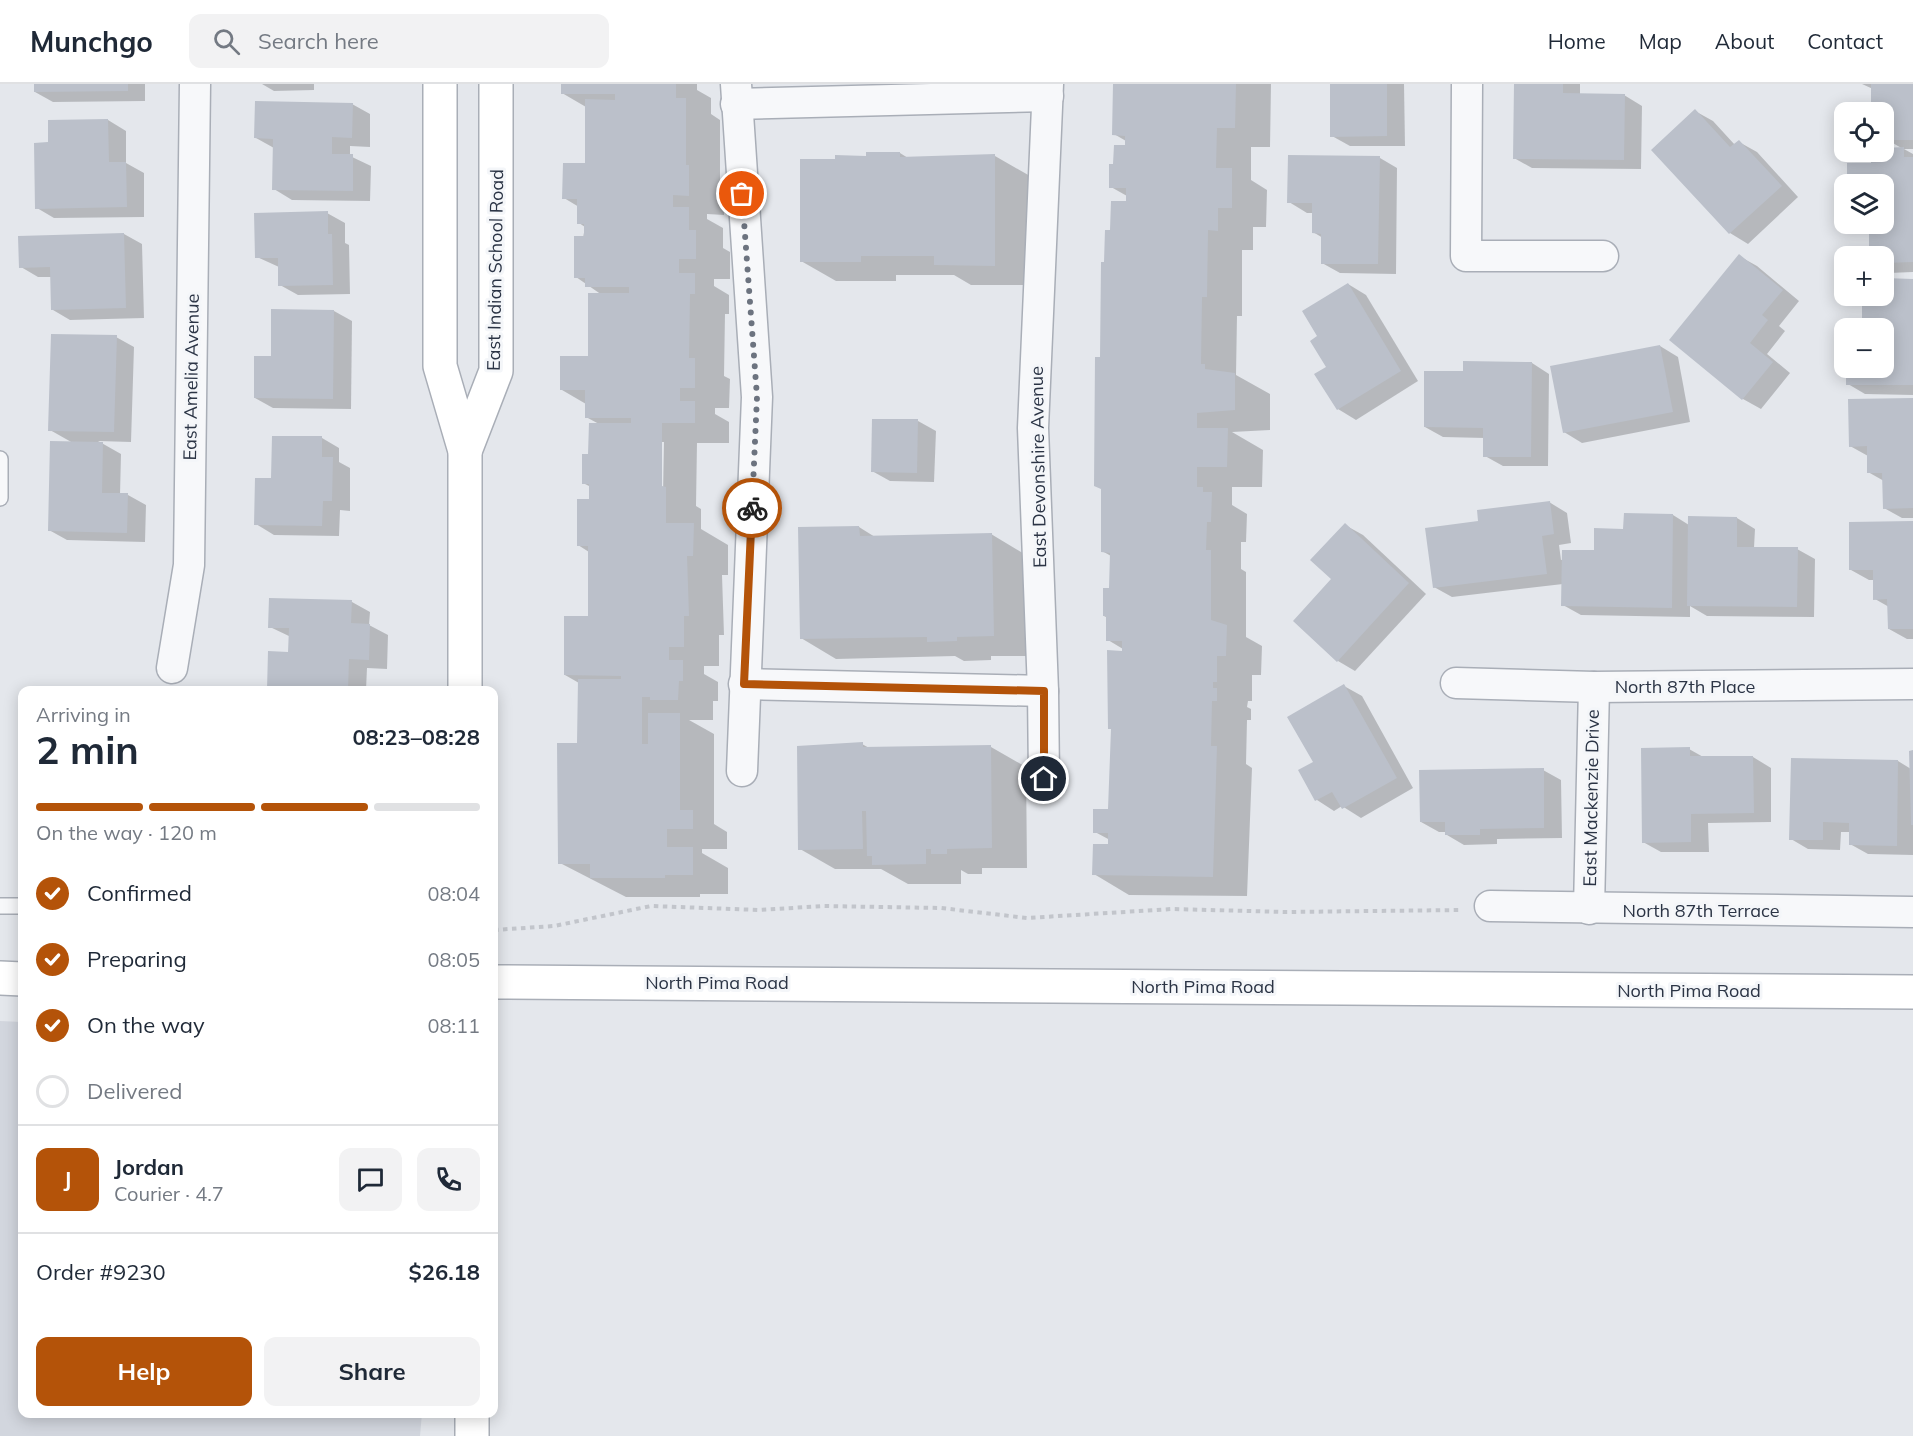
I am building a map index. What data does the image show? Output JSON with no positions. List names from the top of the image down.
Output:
{
  "streets": {
    "main road": ["East Indian School Road", "North Pima Road"],
    "street": [
      "East Amelia Avenue",
      "East Devonshire Avenue",
      "North 87th Place",
      "East Mackenzie Drive",
      "North 87th Terrace"
    ]
  },
  "crossings": [
    ["North 87th Place", "East Mackenzie Drive"],
    ["East Mackenzie Drive", "North 87th Terrace"]
  ],
  "page": {
    "header": "Munchgo",
    "search": "Search here",
    "nav": [
      "Home",
      "Map",
      "About",
      "Contact"
    ],
    "map_buttons": ["+", "−"],
    "heading": ["2 min", "Arriving in", "08:23–08:28"],
    "panel": [
      "Jordan",
      "Courier · 4.7",
      "Order #9230",
      "$26.18"
    ],
    "bar": "On the way · 120 m",
    "list": [
      ["Confirmed", "08:04"],
      ["Preparing", "08:05"],
      ["On the way", "08:11"],
      "Delivered"
    ],
    "round": "J",
    "buttons": ["Help", "Share"]
  }
}
